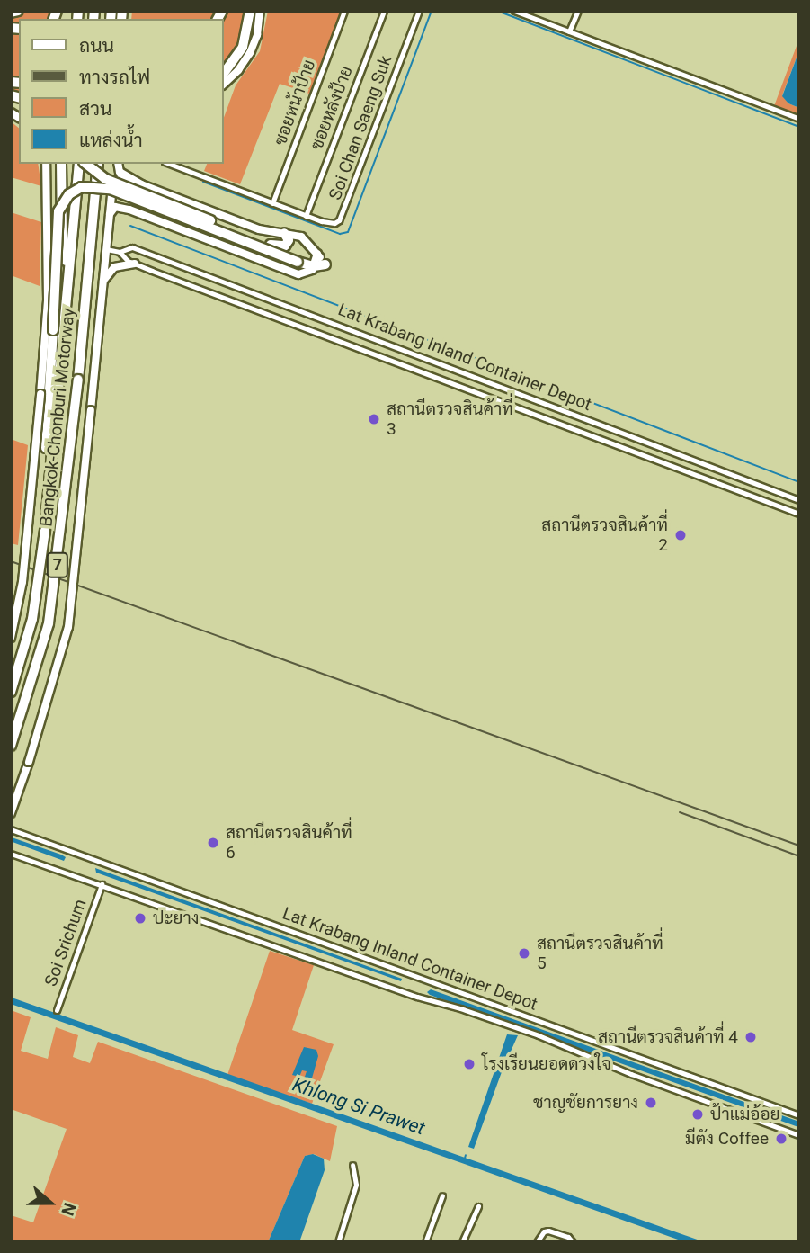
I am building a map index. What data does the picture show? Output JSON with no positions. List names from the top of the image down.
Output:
{
  "streets": {
    "highway": ["Bangkok-Chonburi Motorway", "7"],
    "street": [
      "ซอยหน้าป้าย",
      "ซอยหลังป้าย",
      "Soi Chan Saeng Suk",
      "Lat Krabang Inland Container Depot",
      "Soi Srichum"
    ]
  },
  "crossings": [
    ["ซอยหน้าป้าย", "Soi Chan Saeng Suk"],
    ["ซอยหลังป้าย", "Soi Chan Saeng Suk"],
    ["Lat Krabang Inland Container Depot", "Soi Srichum"]
  ],
  "water": ["Khlong Si Prawet"],
  "places": [
    "สถานีตรวจสินค้าที่ 3",
    "สถานีตรวจสินค้าที่ 2",
    "สถานีตรวจสินค้าที่ 6",
    "ปะยาง",
    "สถานีตรวจสินค้าที่ 5",
    "สถานีตรวจสินค้าที่ 4",
    "โรงเรียนยอดดวงใจ",
    "ชาญชัยการยาง",
    "ป้าแม่อ้อย",
    "มีตัง Coffee"
  ],
  "legend": [
    "ถนน",
    "ทางรถไฟ",
    "สวน",
    "แหล่งน้ำ"
  ],
  "north": "right"
}
